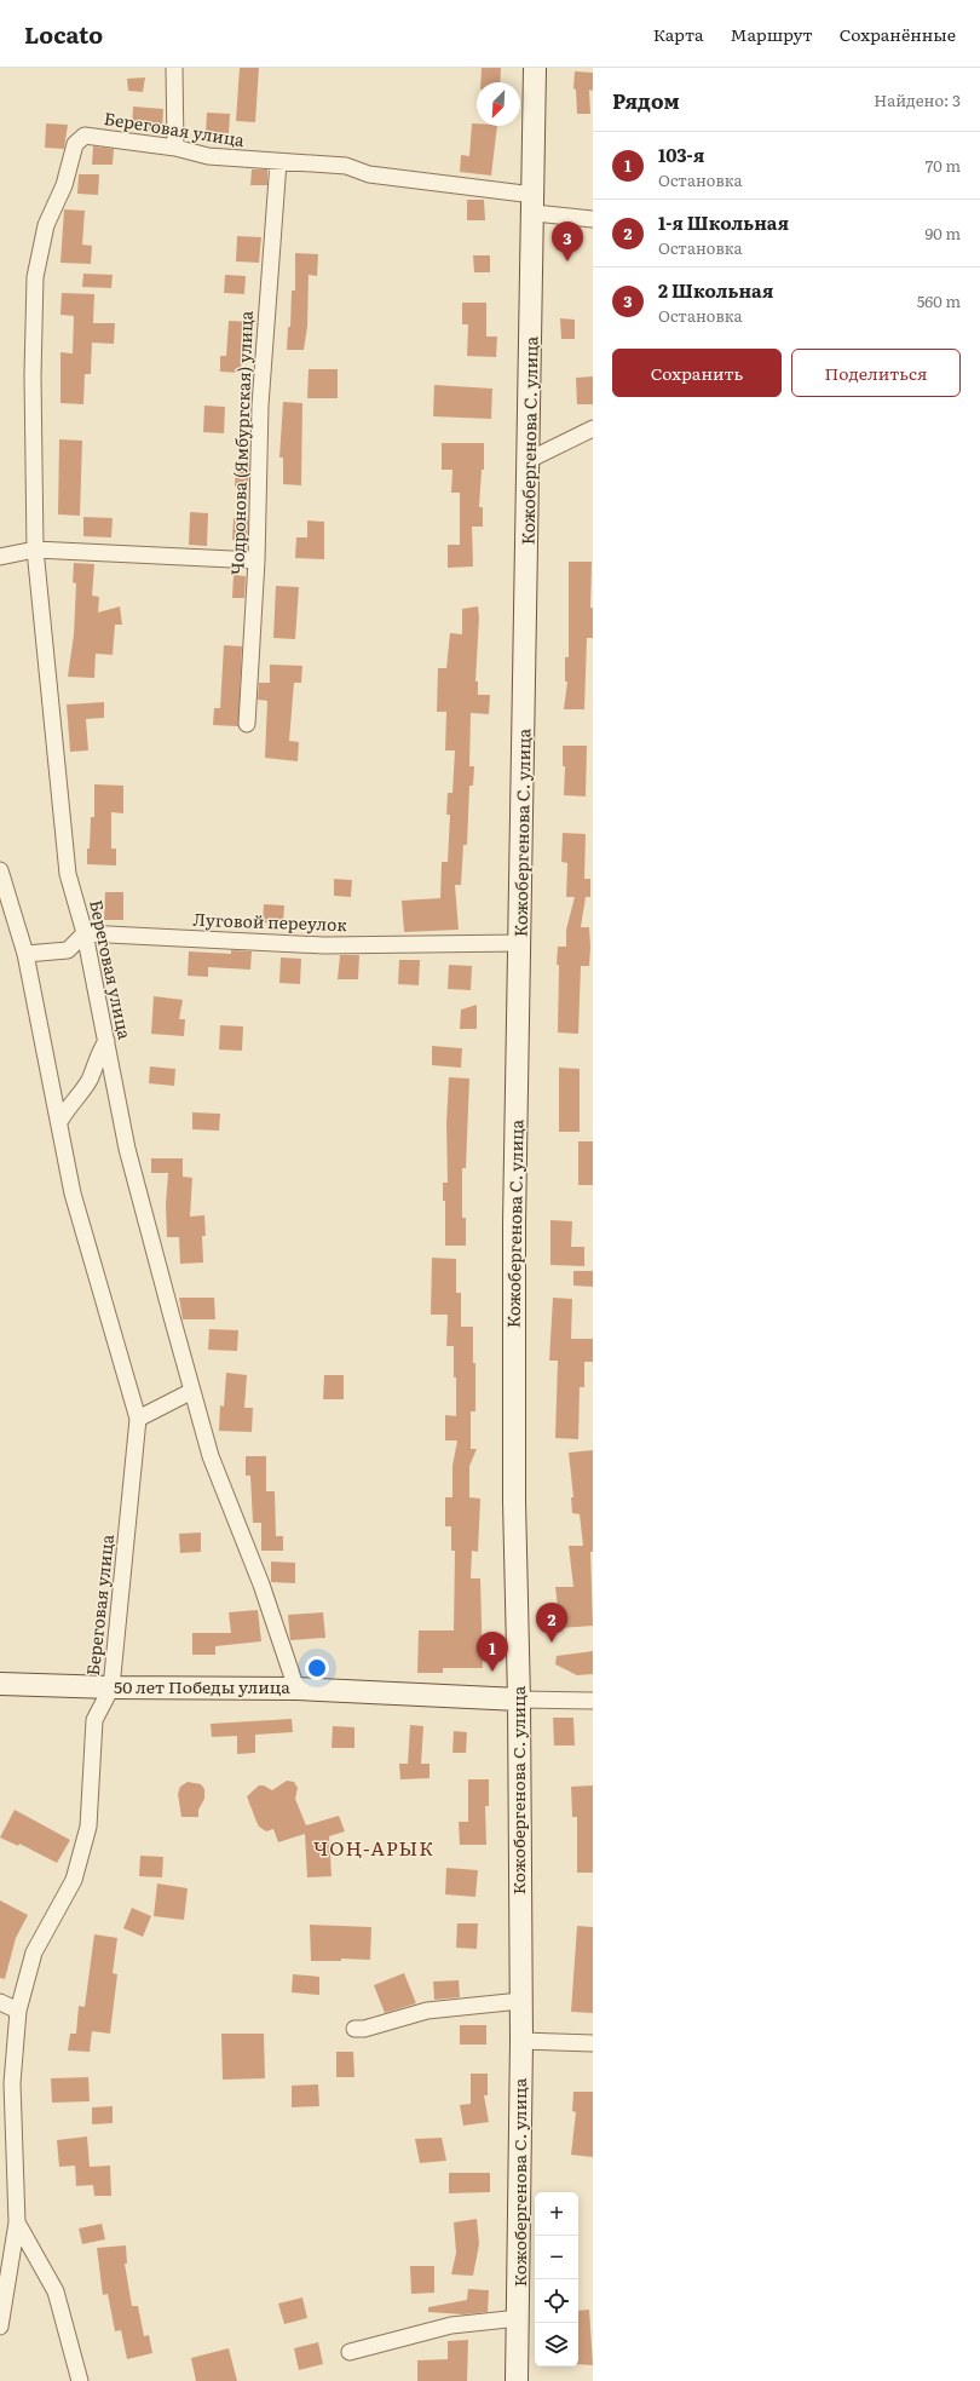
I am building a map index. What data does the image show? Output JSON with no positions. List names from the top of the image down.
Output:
{
  "streets": {
    "main road": ["Кожобергенова С. улица", "50 лет Победы улица"],
    "street": ["Береговая улица", "Чодронова (Ямбургская) улица", "Луговой переулок"]
  },
  "crossings": [
    ["Береговая улица", "Кожобергенова С. улица"],
    ["Береговая улица", "Чодронова (Ямбургская) улица"],
    ["Береговая улица", "Луговой переулок"],
    ["Береговая улица", "50 лет Победы улица"],
    ["Кожобергенова С. улица", "Луговой переулок"],
    ["Кожобергенова С. улица", "50 лет Победы улица"]
  ],
  "districts": ["ЧОҢ-АРЫК"],
  "north": "bottom left",
  "page": {
    "header": "Locato",
    "nav": ["Карта", "Маршрут", "Сохранённые"],
    "heading": ["Рядом", "Найдено: 3"],
    "list": [
      {
        "mark": "1",
        "name": "103-я",
        "note": "Остановка",
        "value": "70 m"
      },
      {
        "mark": "2",
        "name": "1-я Школьная",
        "note": "Остановка",
        "value": "90 m"
      },
      {
        "mark": "3",
        "name": "2 Школьная",
        "note": "Остановка",
        "value": "560 m"
      }
    ],
    "pins": ["3", "2", "1"],
    "buttons": ["Сохранить", "Поделиться"],
    "map_buttons": ["+", "−"]
  }
}
